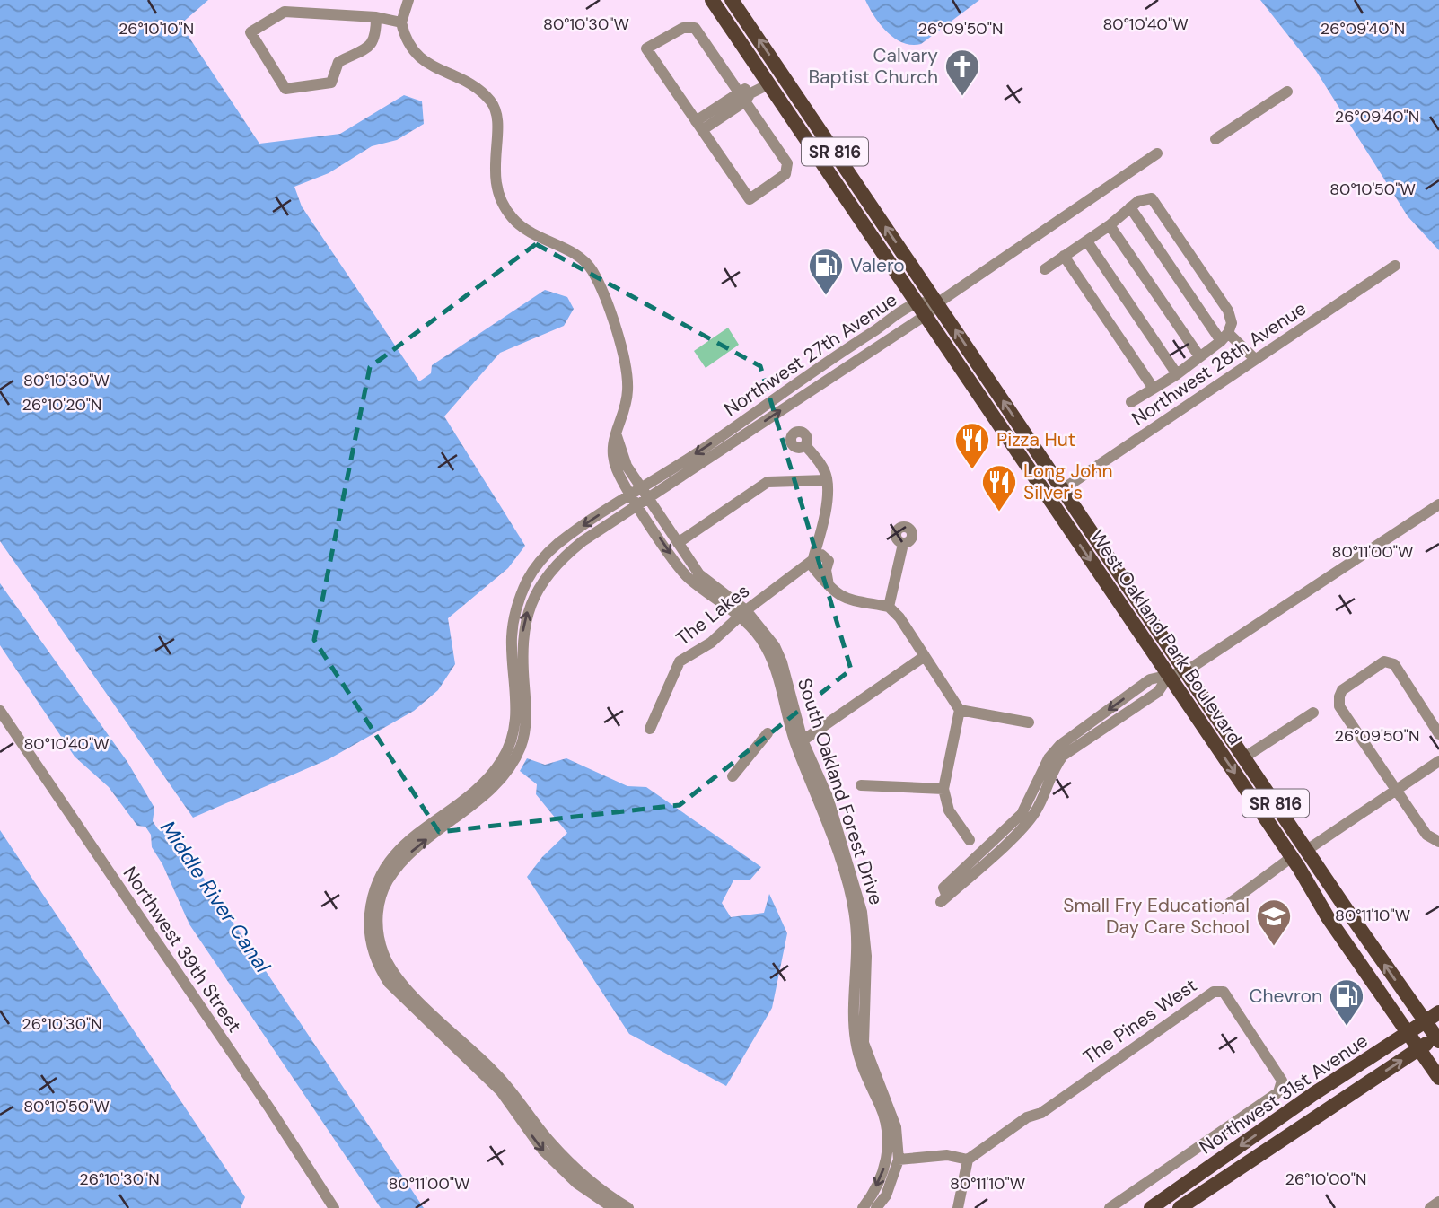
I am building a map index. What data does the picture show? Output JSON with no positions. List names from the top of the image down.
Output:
{
  "streets": {
    "main road": ["SR 816", "West Oakland Park Boulevard", "Northwest 31st Avenue"],
    "street": [
      "Northwest 27th Avenue",
      "Northwest 28th Avenue",
      "The Lakes",
      "South Oakland Forest Drive",
      "Northwest 39th Street",
      "The Pines West"
    ]
  },
  "crossings": [
    ["Northwest 27th Avenue", "West Oakland Park Boulevard"],
    ["Northwest 27th Avenue", "South Oakland Forest Drive"],
    ["Northwest 28th Avenue", "West Oakland Park Boulevard"],
    ["The Lakes", "South Oakland Forest Drive"],
    ["West Oakland Park Boulevard", "Northwest 31st Avenue"]
  ],
  "water": ["Middle River Canal"],
  "places": {
    "church": ["Calvary Baptist Church"],
    "fuel station": ["Valero", "Chevron"],
    "restaurant": ["Pizza Hut", "Long John Silver's"],
    "school or university": ["Small Fry Educational Day Care School"]
  },
  "coordinates": [
    "80°10'30\"W",
    "80°10'40\"W",
    "26°10'10\"N",
    "26°09'50\"N",
    "26°09'40\"N",
    "80°10'50\"W",
    "26°10'20\"N",
    "80°11'00\"W",
    "80°11'10\"W",
    "26°10'30\"N",
    "26°10'00\"N"
  ]
}
